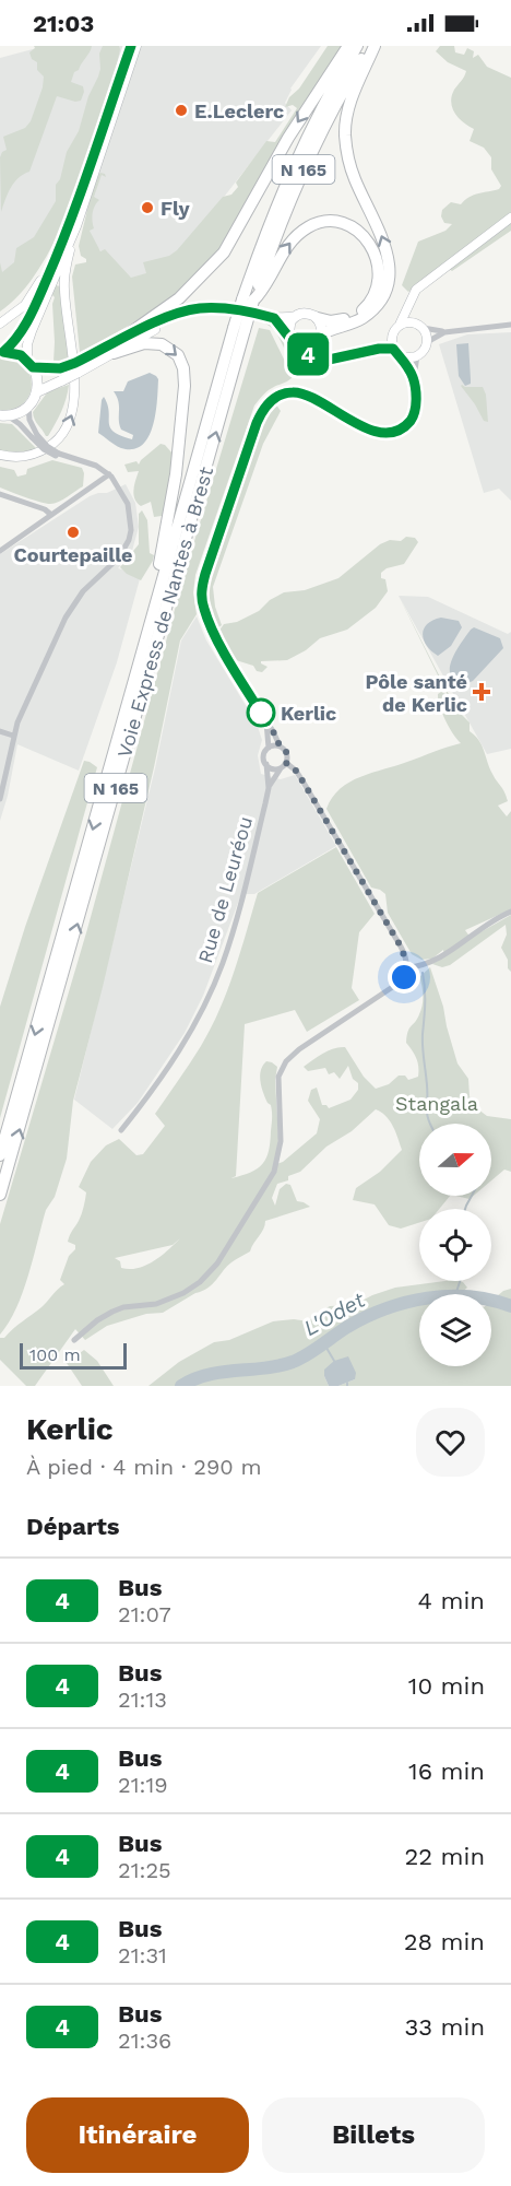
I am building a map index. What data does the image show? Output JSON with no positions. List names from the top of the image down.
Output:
{
  "streets": {
    "highway": ["N 165", "Voie Express de Nantes à Brest"],
    "street": ["Rue de Leuréou"]
  },
  "water": ["L'Odet"],
  "parks": ["Stangala"],
  "places": {
    "other": [
      "E.Leclerc",
      "Fly",
      "Courtepaille",
      "Kerlic"
    ],
    "health": ["Pôle santé de Kerlic"]
  },
  "lines": ["bus line 4"],
  "scale_bar": "100 m",
  "north": "right",
  "page": {
    "status": "21:03",
    "on_map": "4",
    "scale": "100 m",
    "heading": [
      ["Kerlic", "À pied · 4 min · 290 m"],
      "Départs"
    ],
    "list": [
      {
        "mark": "4",
        "name": "Bus",
        "note": "21:07",
        "value": "4 min"
      },
      {
        "mark": "4",
        "name": "Bus",
        "note": "21:13",
        "value": "10 min"
      },
      {
        "mark": "4",
        "name": "Bus",
        "note": "21:19",
        "value": "16 min"
      },
      {
        "mark": "4",
        "name": "Bus",
        "note": "21:25",
        "value": "22 min"
      },
      {
        "mark": "4",
        "name": "Bus",
        "note": "21:31",
        "value": "28 min"
      },
      {
        "mark": "4",
        "name": "Bus",
        "note": "21:36",
        "value": "33 min"
      }
    ],
    "buttons": ["Itinéraire", "Billets"]
  }
}
